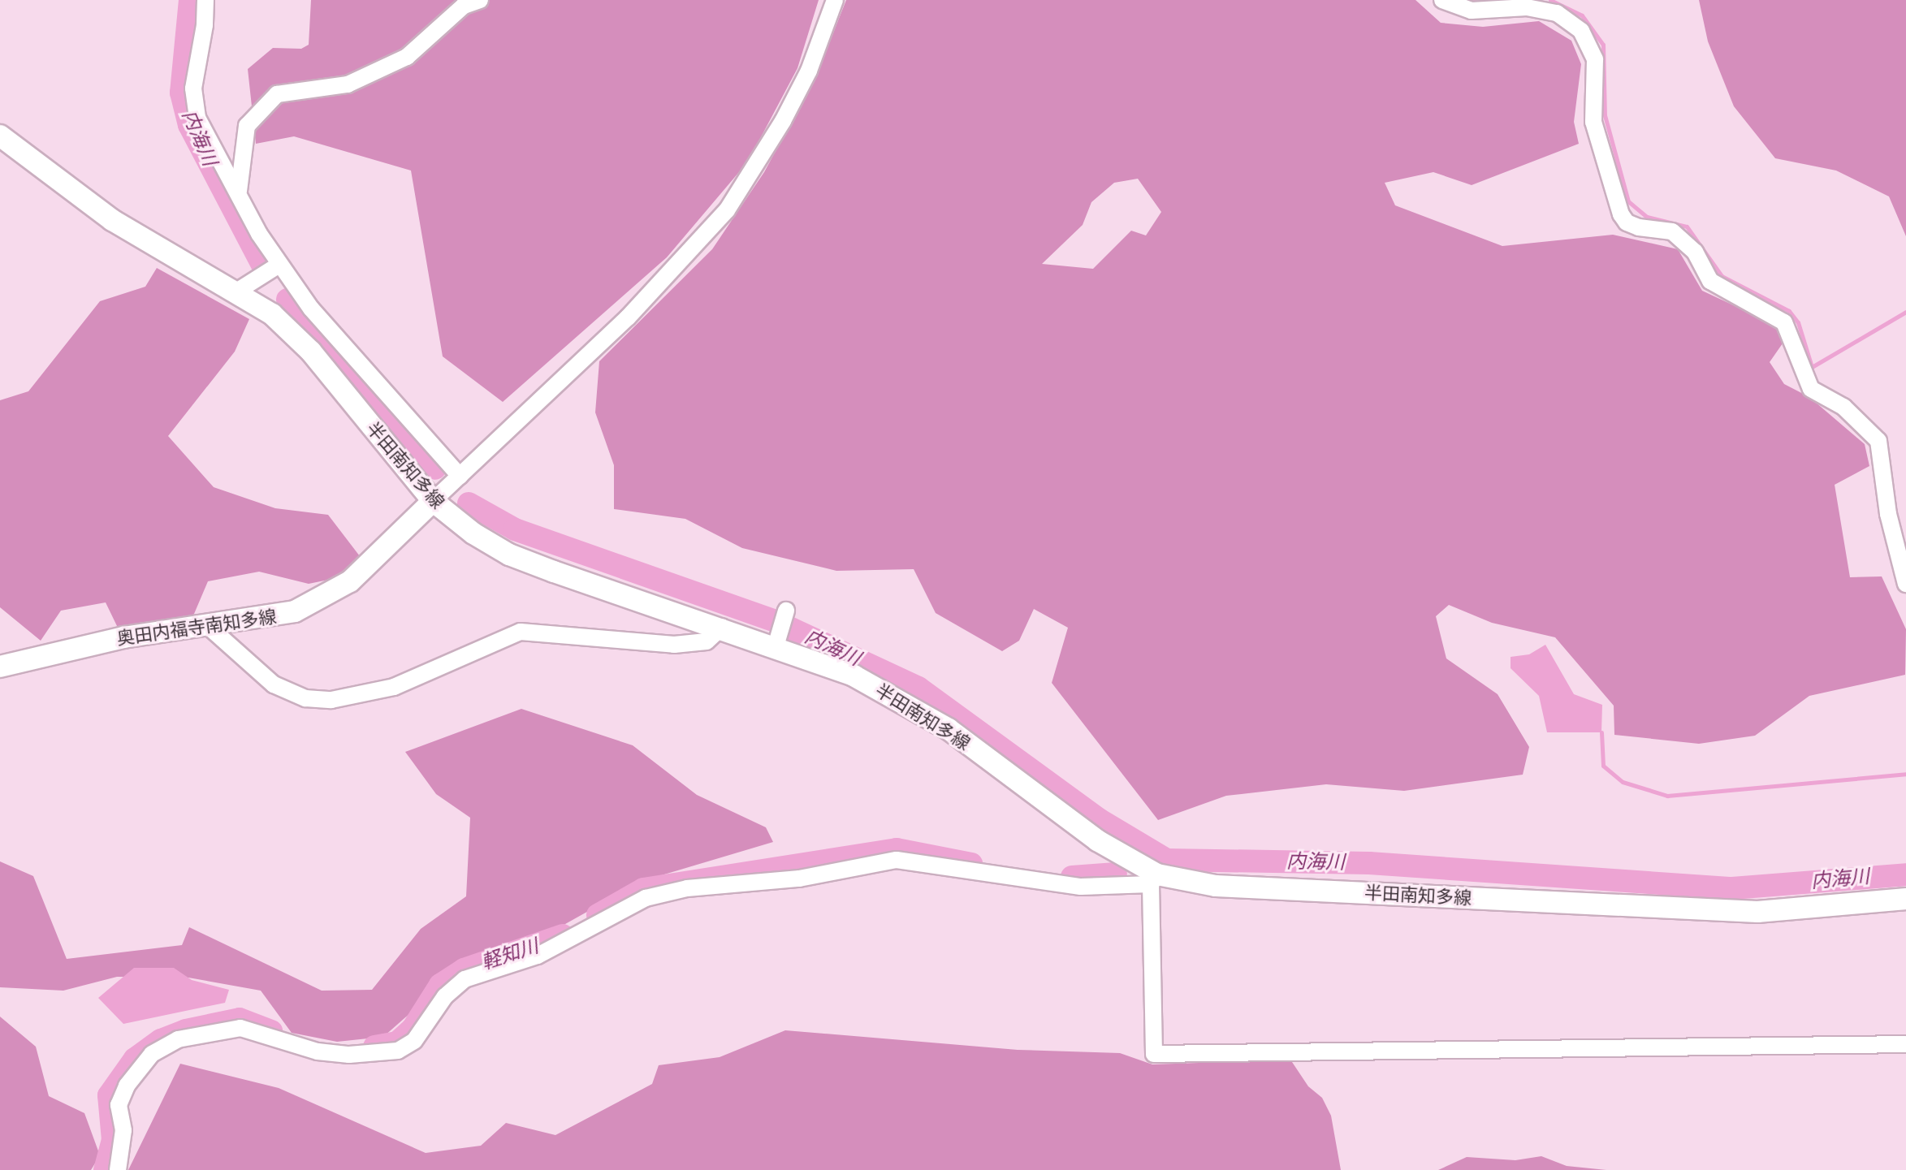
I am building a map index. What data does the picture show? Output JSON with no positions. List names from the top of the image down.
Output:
{
  "streets": {
    "main road": ["半田南知多線", "奥田内福寺南知多線"]
  },
  "crossings": [
    ["半田南知多線", "奥田内福寺南知多線"]
  ],
  "water": ["内海川", "軽知川"]
}
